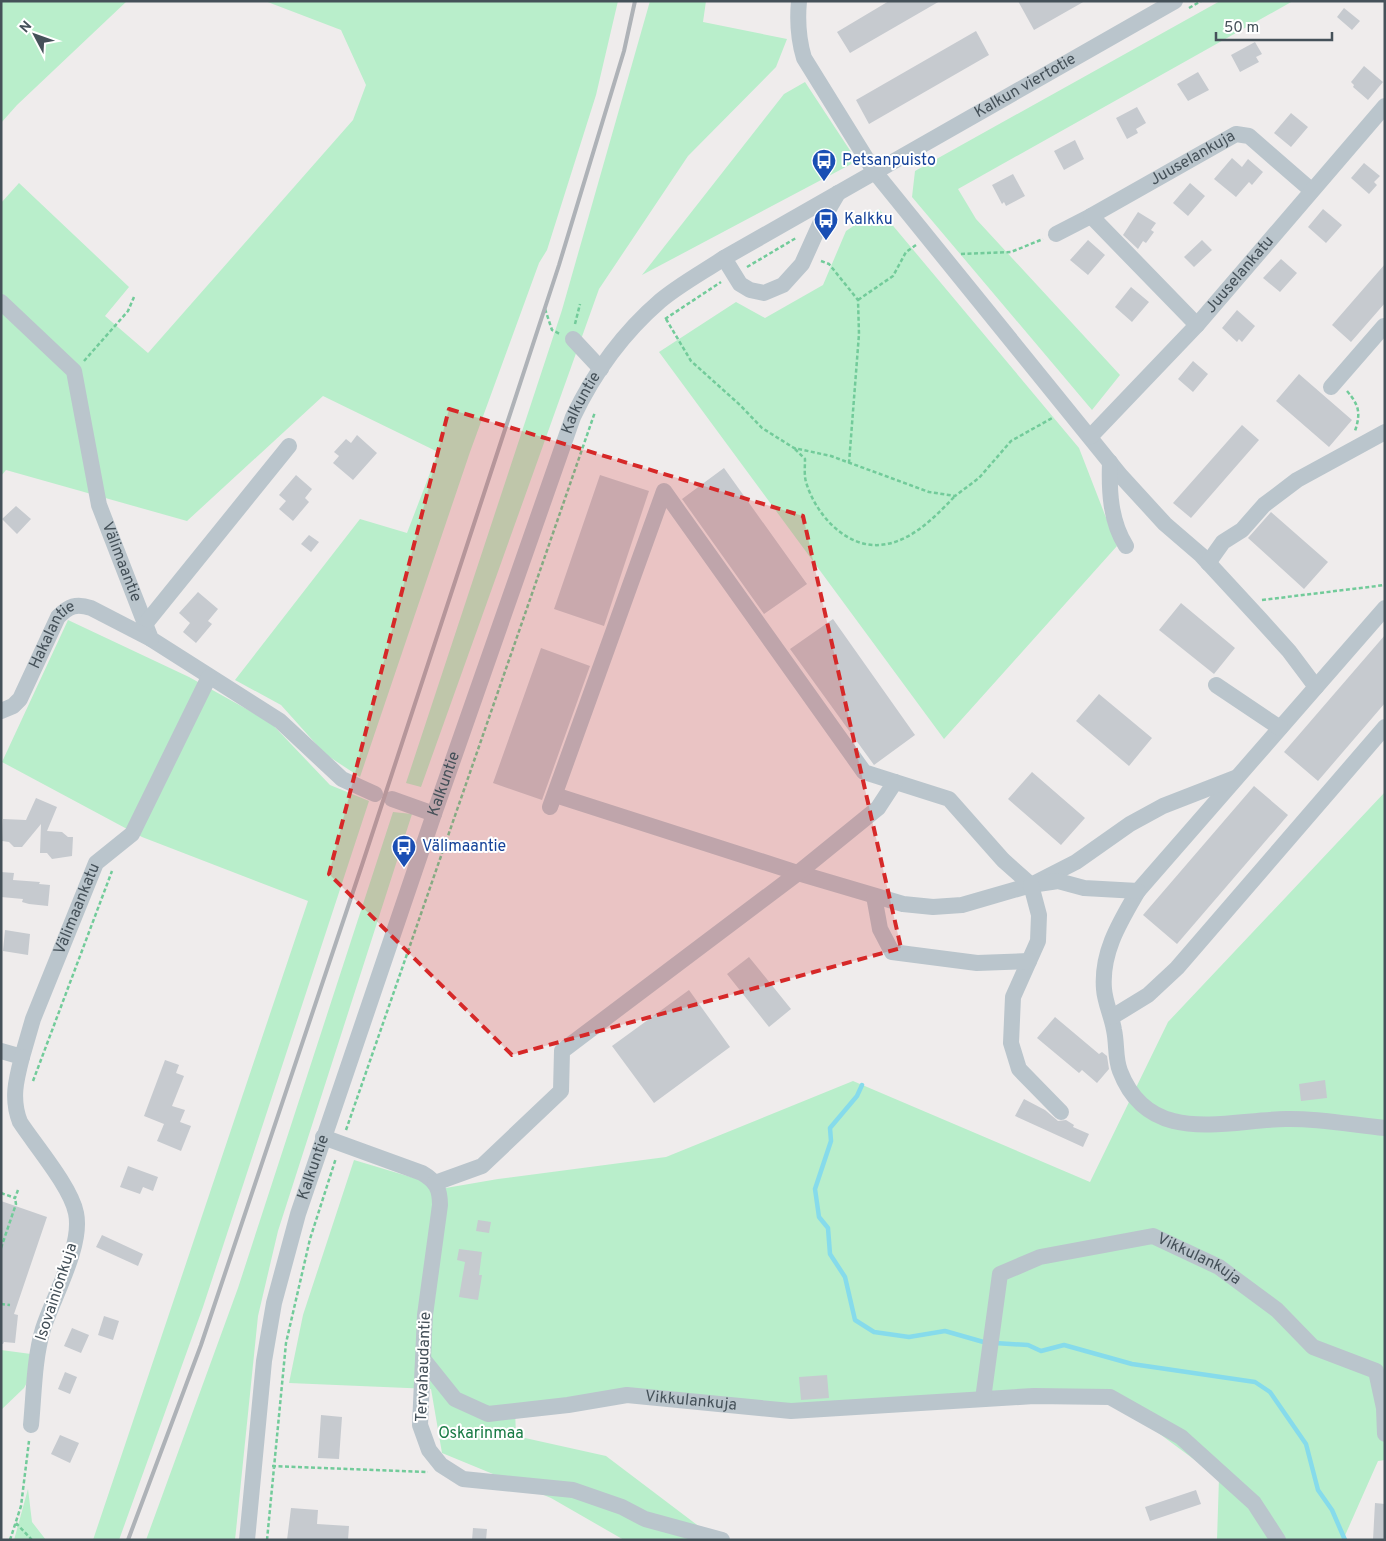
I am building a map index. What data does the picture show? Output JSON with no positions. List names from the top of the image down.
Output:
{
  "streets": {
    "street": [
      "Kalkun viertotie",
      "Juuselankuja",
      "Juuselankatu",
      "Kalkuntie",
      "Välimaantie",
      "Hakalantie",
      "Välimaankatu",
      "Vikkulankuja",
      "Isovainionkuja",
      "Tervahaudantie"
    ]
  },
  "crossings": [
    ["Kalkun viertotie", "Kalkuntie"],
    ["Juuselankuja", "Juuselankatu"],
    ["Välimaantie", "Hakalantie"],
    ["Välimaankatu", "Isovainionkuja"],
    ["Vikkulankuja", "Tervahaudantie"]
  ],
  "parks": ["Oskarinmaa"],
  "places": {
    "bus stop": ["Petsanpuisto", "Kalkku", "Välimaantie"]
  },
  "scale_bar": "50 m",
  "north": "top left"
}
